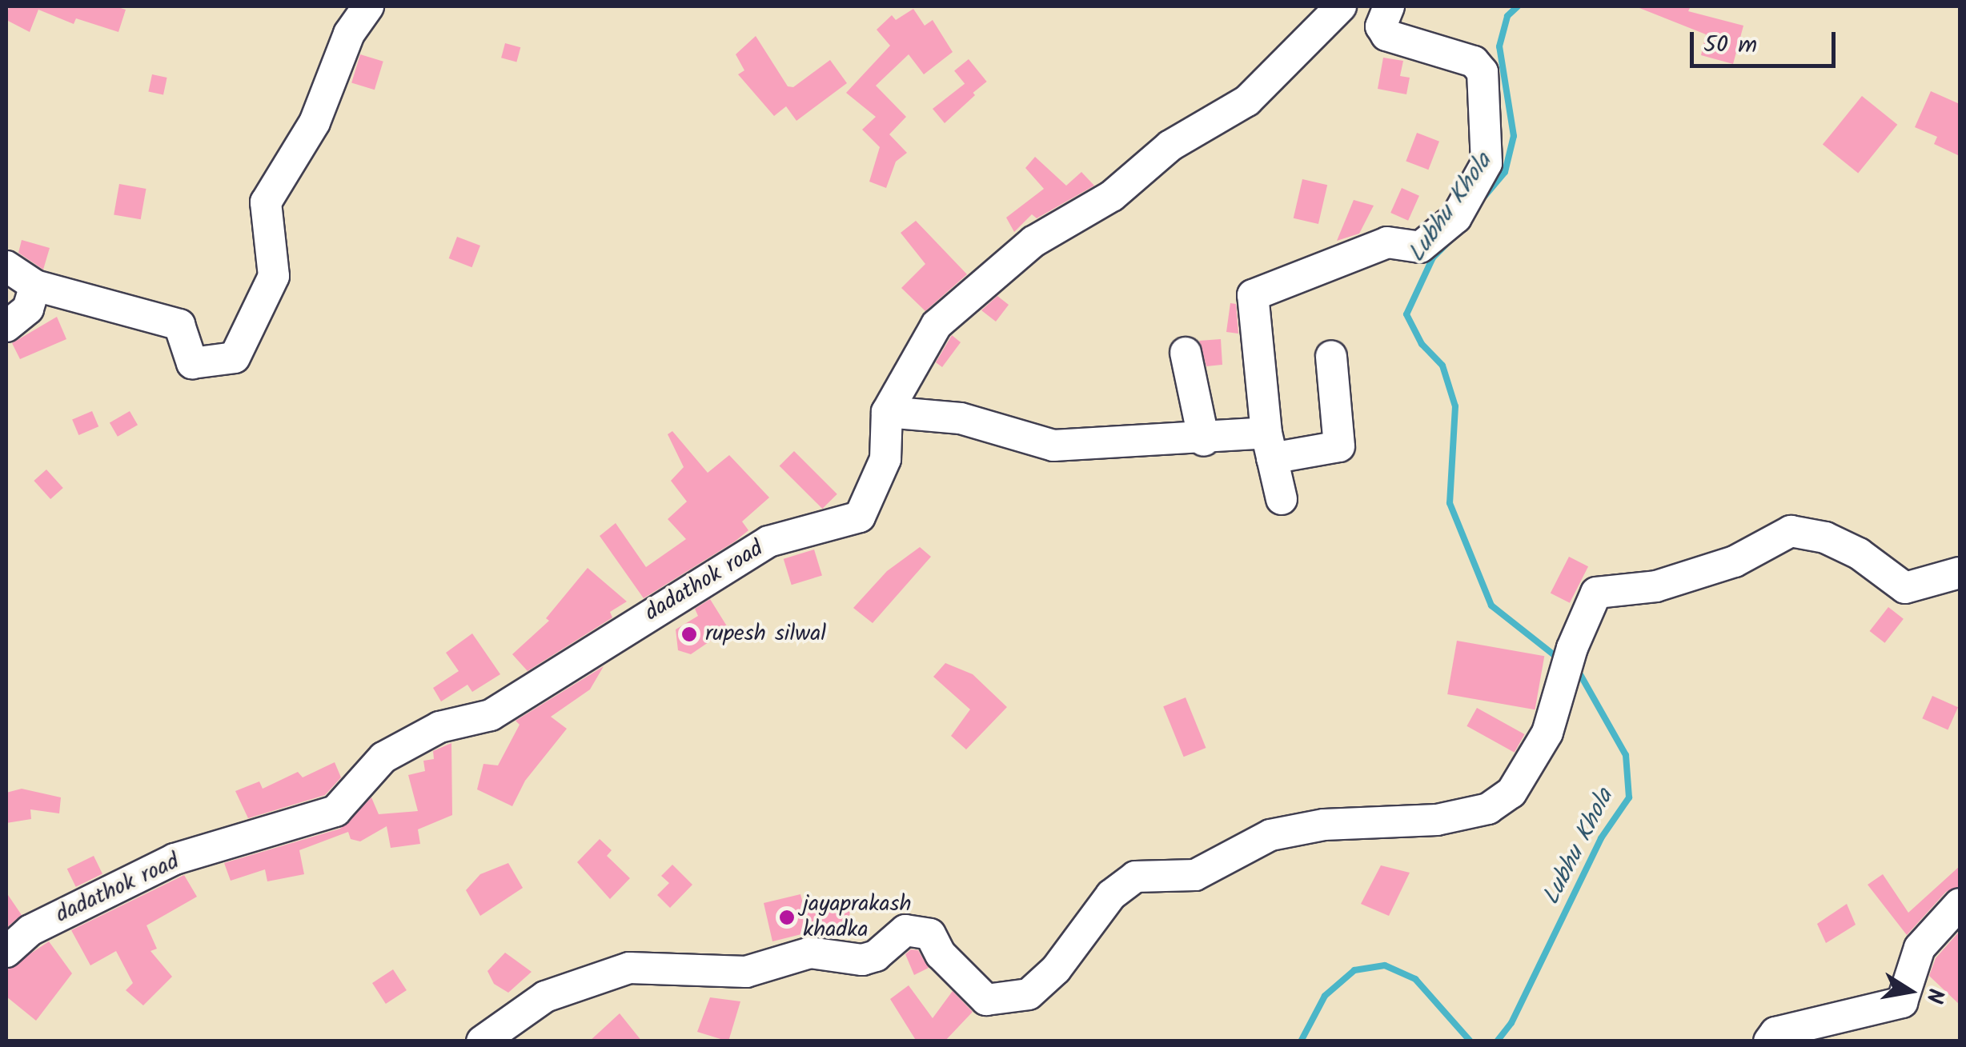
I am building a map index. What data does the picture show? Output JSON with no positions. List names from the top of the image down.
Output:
{
  "streets": {
    "street": ["dadathok road"]
  },
  "water": ["Lubhu Khola"],
  "places": ["rupesh silwal", "jayaprakash khadka"],
  "scale_bar": "50 m",
  "north": "right"
}
